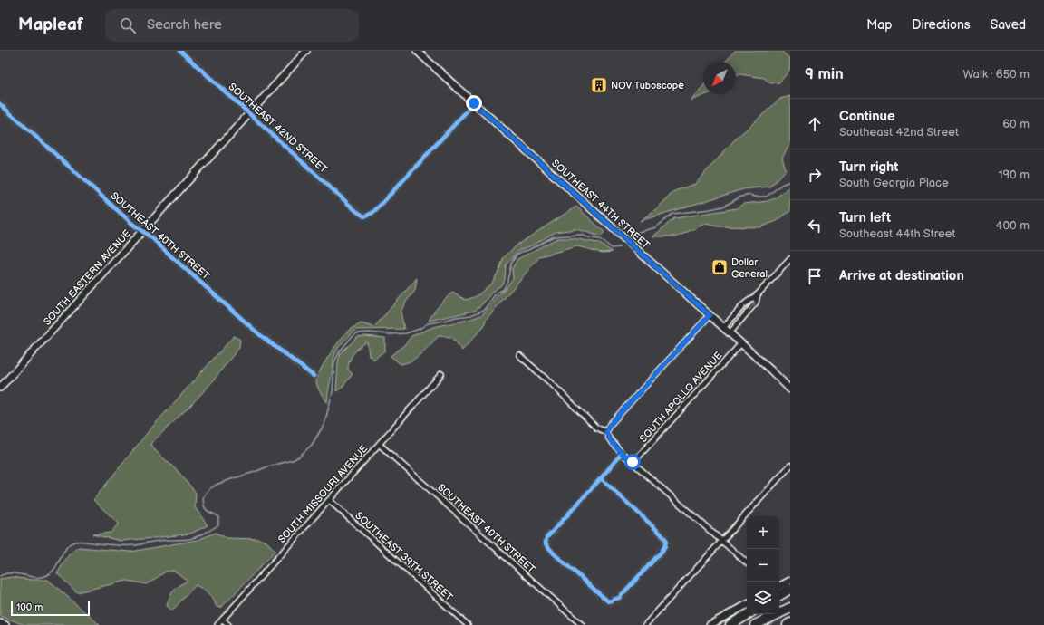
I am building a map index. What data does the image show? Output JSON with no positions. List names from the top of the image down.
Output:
{
  "streets": {
    "main road": ["SOUTHEAST 44TH STREET", "SOUTH EASTERN AVENUE"],
    "street": [
      "SOUTHEAST 42ND STREET",
      "SOUTHEAST 40TH STREET",
      "SOUTH APOLLO AVENUE",
      "SOUTH MISSOURI AVENUE",
      "SOUTHEAST 39TH STREET"
    ]
  },
  "crossings": [
    ["SOUTHEAST 42ND STREET", "SOUTHEAST 44TH STREET"],
    ["SOUTHEAST 42ND STREET", "SOUTH EASTERN AVENUE"],
    ["SOUTHEAST 44TH STREET", "SOUTH APOLLO AVENUE"],
    ["SOUTHEAST 40TH STREET", "SOUTH EASTERN AVENUE"],
    ["SOUTHEAST 40TH STREET", "SOUTH MISSOURI AVENUE"],
    ["SOUTH MISSOURI AVENUE", "SOUTHEAST 39TH STREET"]
  ],
  "places": {
    "building": ["NOV Tuboscope"],
    "shop": ["Dollar General"]
  },
  "scale_bar": "100 m",
  "north": "bottom left",
  "page": {
    "header": "Mapleaf",
    "search": "Search here",
    "nav": ["Map", "Directions", "Saved"],
    "heading": ["9 min", "Walk · 650 m"],
    "list": [
      ["Continue", "Southeast 42nd Street", "60 m"],
      ["Turn right", "South Georgia Place", "190 m"],
      ["Turn left", "Southeast 44th Street", "400 m"],
      "Arrive at destination"
    ],
    "map_buttons": ["+", "−"],
    "scale": "100 m"
  }
}
